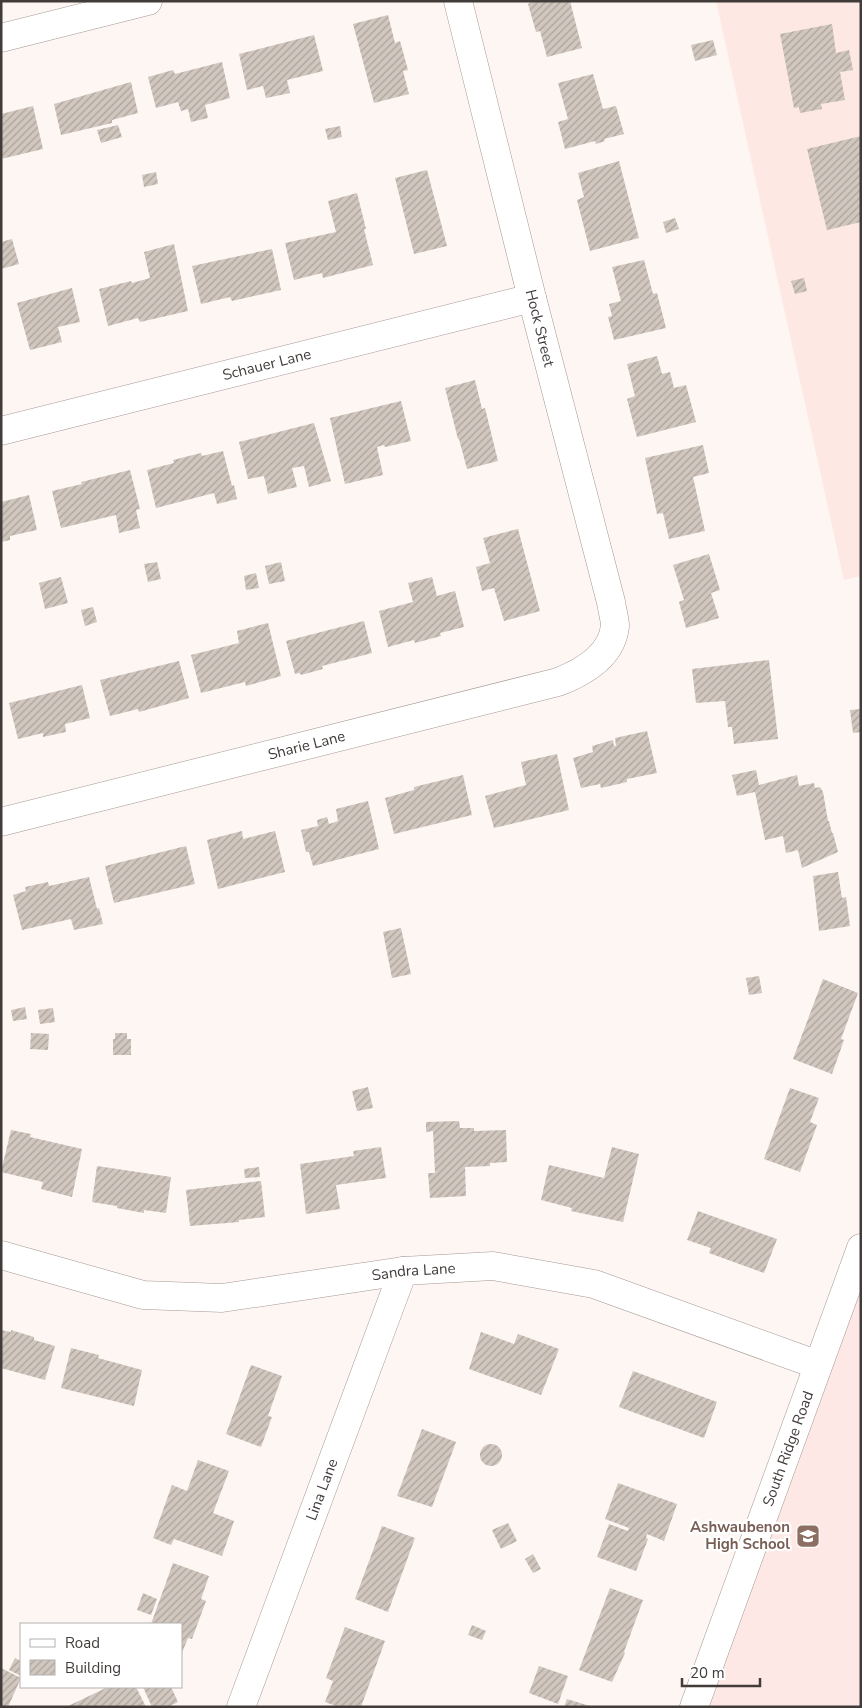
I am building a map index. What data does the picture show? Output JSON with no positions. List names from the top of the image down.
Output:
{
  "streets": {
    "street": [
      "Hock Street",
      "Schauer Lane",
      "Sharie Lane",
      "Sandra Lane",
      "South Ridge Road",
      "Lina Lane"
    ]
  },
  "crossings": [
    ["Hock Street", "Schauer Lane"],
    ["Hock Street", "Sharie Lane"],
    ["Sandra Lane", "South Ridge Road"],
    ["Sandra Lane", "Lina Lane"]
  ],
  "places": {
    "school or university": ["Ashwaubenon High School"]
  },
  "legend": ["Road", "Building"],
  "scale_bar": "20 m"
}
